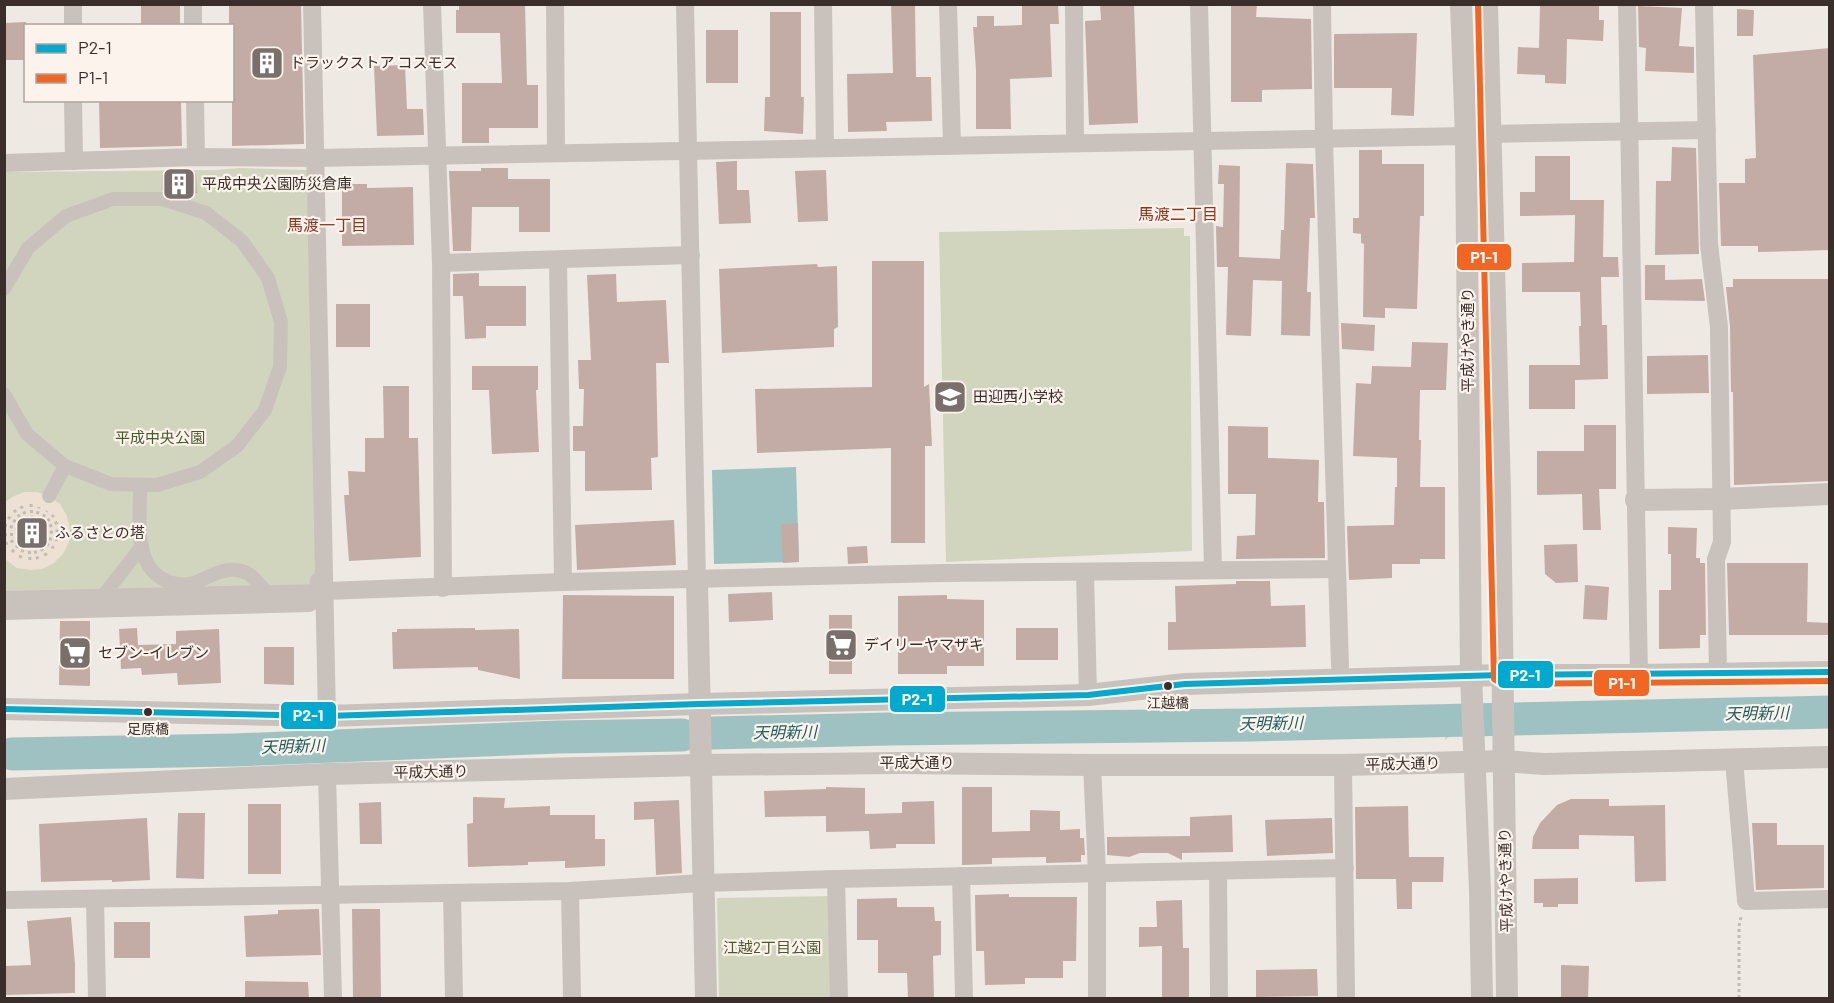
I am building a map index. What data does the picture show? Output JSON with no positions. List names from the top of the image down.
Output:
{
  "streets": {
    "street": ["平成けやき通り", "平成大通り"]
  },
  "crossings": [
    ["平成けやき通り", "平成大通り"]
  ],
  "districts": ["馬渡二丁目", "馬渡一丁目"],
  "water": ["天明新川"],
  "parks": ["平成中央公園", "江越2丁目公園"],
  "places": {
    "building": ["ドラックストア コスモス", "平成中央公園防災倉庫", "ふるさとの塔"],
    "school or university": ["田迎西小学校"],
    "supermarket": ["デイリーヤマザキ", "セブン-イレブン"],
    "other": ["江越橋", "足原橋"]
  },
  "lines": ["transit line P1-1", "transit line P2-1"],
  "legend": ["P2-1", "P1-1"]
}
